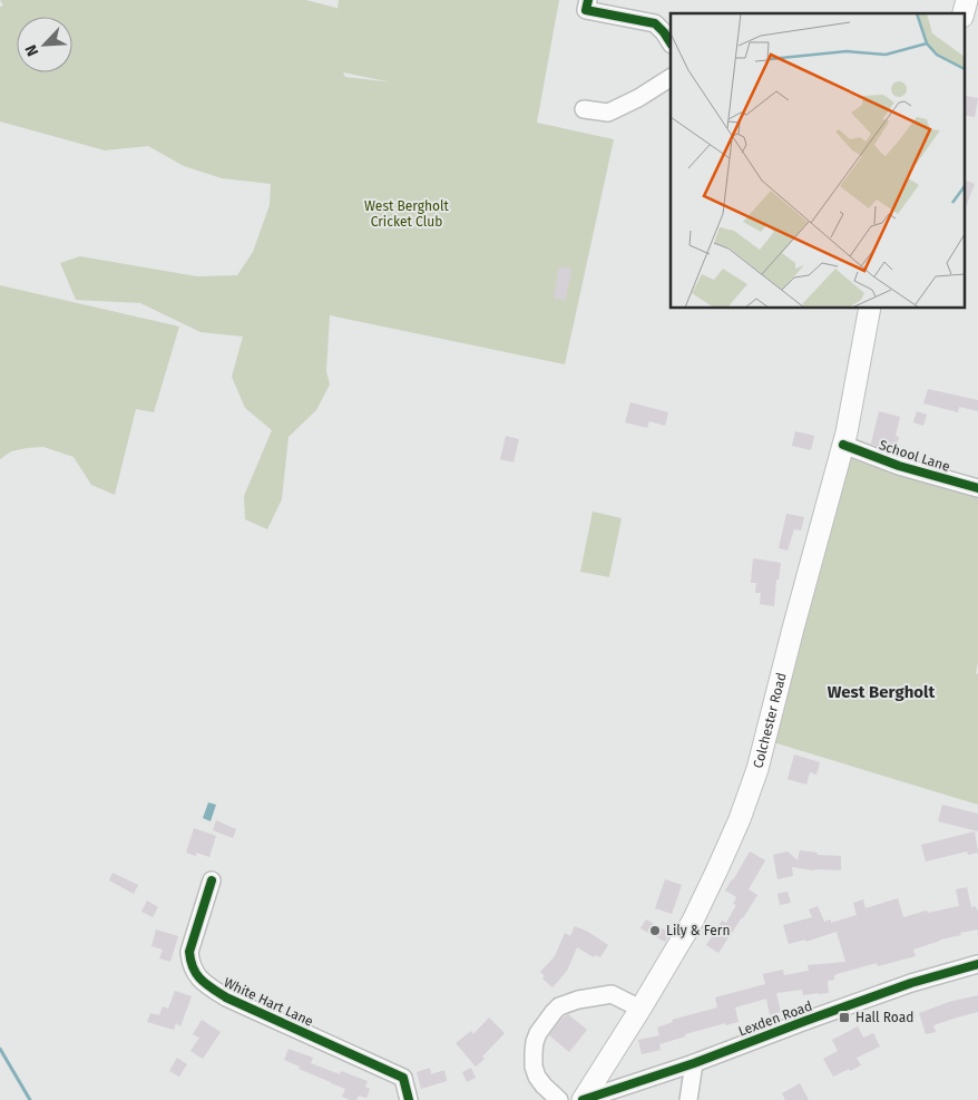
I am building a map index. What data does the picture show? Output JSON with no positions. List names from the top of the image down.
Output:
{
  "streets": {
    "main road": ["Colchester Road"],
    "street": ["School Lane", "White Hart Lane", "Lexden Road"]
  },
  "crossings": [
    ["School Lane", "Colchester Road"],
    ["Colchester Road", "Lexden Road"]
  ],
  "districts": ["West Bergholt"],
  "parks": ["West Bergholt Cricket Club"],
  "places": {
    "other": ["Lily & Fern"],
    "transit": ["Hall Road"]
  },
  "north": "bottom left"
}
